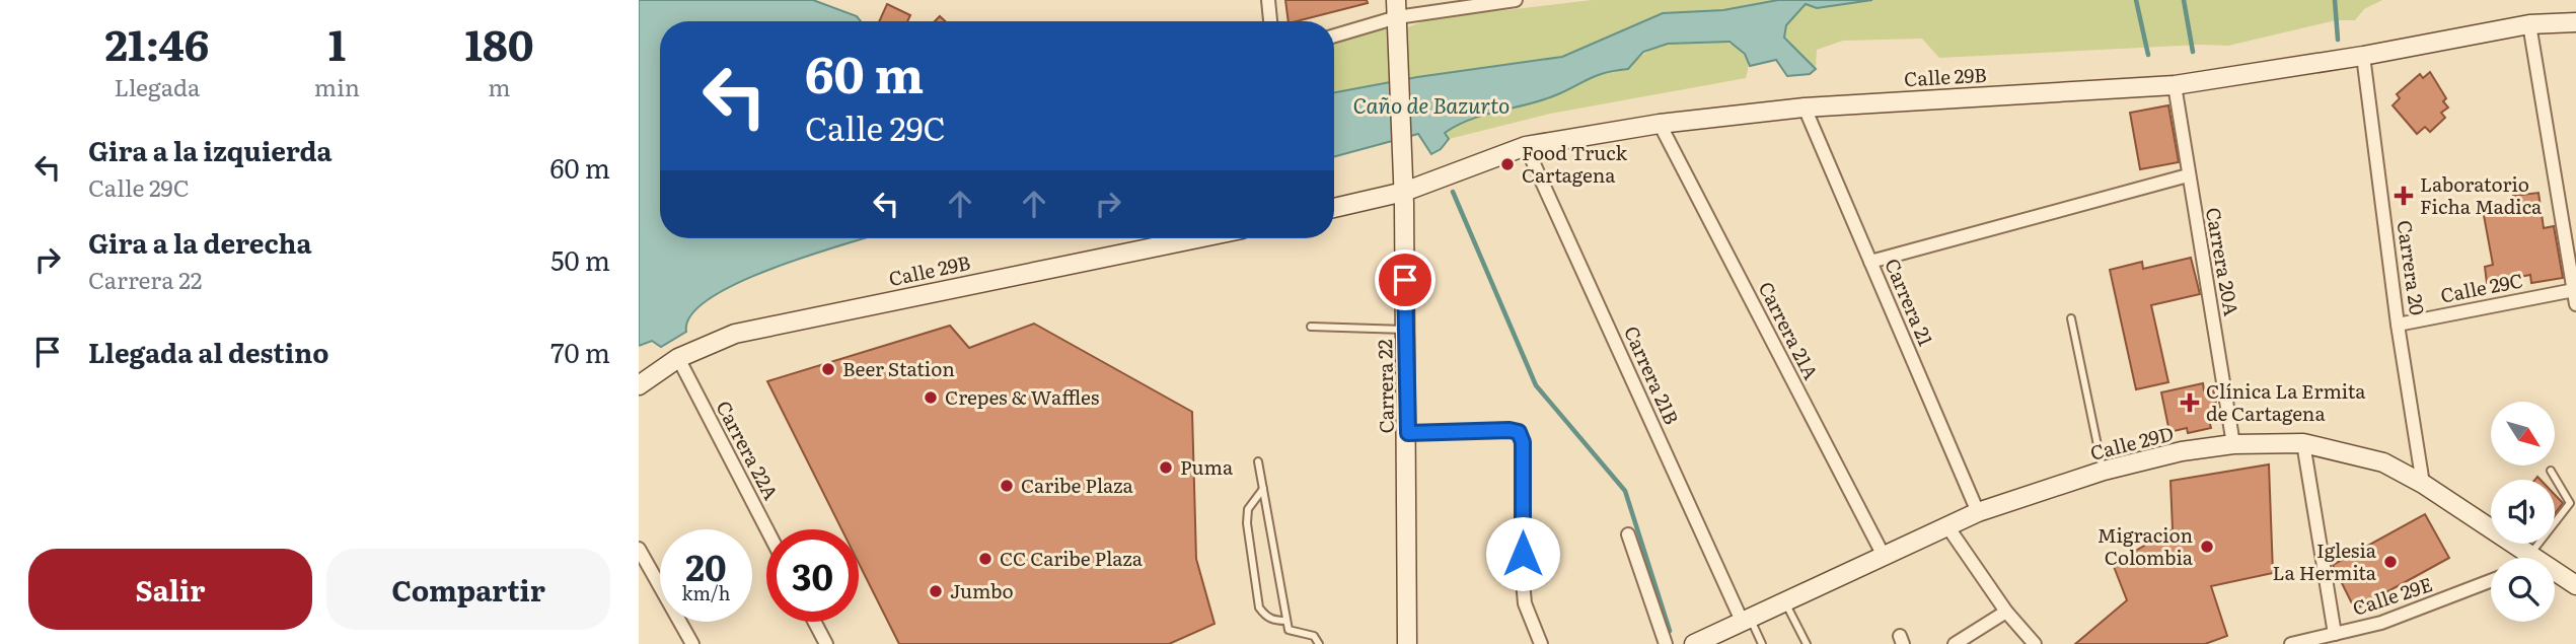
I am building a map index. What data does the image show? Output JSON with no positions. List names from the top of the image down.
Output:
{
  "streets": {
    "main road": ["Calle 29B", "Carrera 22", "Calle 29D"],
    "street": [
      "Carrera 20A",
      "Carrera 20",
      "Calle 29C",
      "Carrera 21",
      "Carrera 21A",
      "Carrera 21B",
      "Carrera 22A",
      "Calle 29E"
    ]
  },
  "crossings": [
    ["Calle 29B", "Carrera 20A"],
    ["Calle 29B", "Carrera 20"],
    ["Calle 29B", "Carrera 21"],
    ["Calle 29B", "Carrera 21A"],
    ["Calle 29B", "Carrera 21B"],
    ["Calle 29B", "Carrera 22"],
    ["Calle 29B", "Carrera 22A"],
    ["Carrera 20A", "Calle 29D"],
    ["Carrera 20", "Calle 29C"],
    ["Carrera 20", "Calle 29D"],
    ["Carrera 21", "Calle 29D"],
    ["Carrera 21A", "Calle 29D"],
    ["Carrera 21B", "Calle 29D"]
  ],
  "water": ["Caño de Bazurto"],
  "places": {
    "other": [
      "Food Truck Cartagena",
      "Beer Station",
      "Crepes & Waffles",
      "Puma",
      "Caribe Plaza",
      "Migracion Colombia",
      "CC Caribe Plaza",
      "Iglesia La Hermita",
      "Jumbo"
    ],
    "health": ["Laboratorio Ficha Madica", "Clínica La Ermita de Cartagena"]
  },
  "north": "bottom right",
  "page": {
    "eta": [
      "21:46",
      "Llegada",
      "1",
      "min",
      "180",
      "m"
    ],
    "turn": ["60 m", "Calle 29C"],
    "list": [
      {
        "name": "Gira a la izquierda",
        "note": "Calle 29C",
        "value": "60 m"
      },
      {
        "name": "Gira a la derecha",
        "note": "Carrera 22",
        "value": "50 m"
      },
      {
        "name": "Llegada al destino",
        "value": "70 m"
      }
    ],
    "speed": "20 km/h",
    "limit": "30",
    "buttons": ["Salir", "Compartir"]
  }
}
